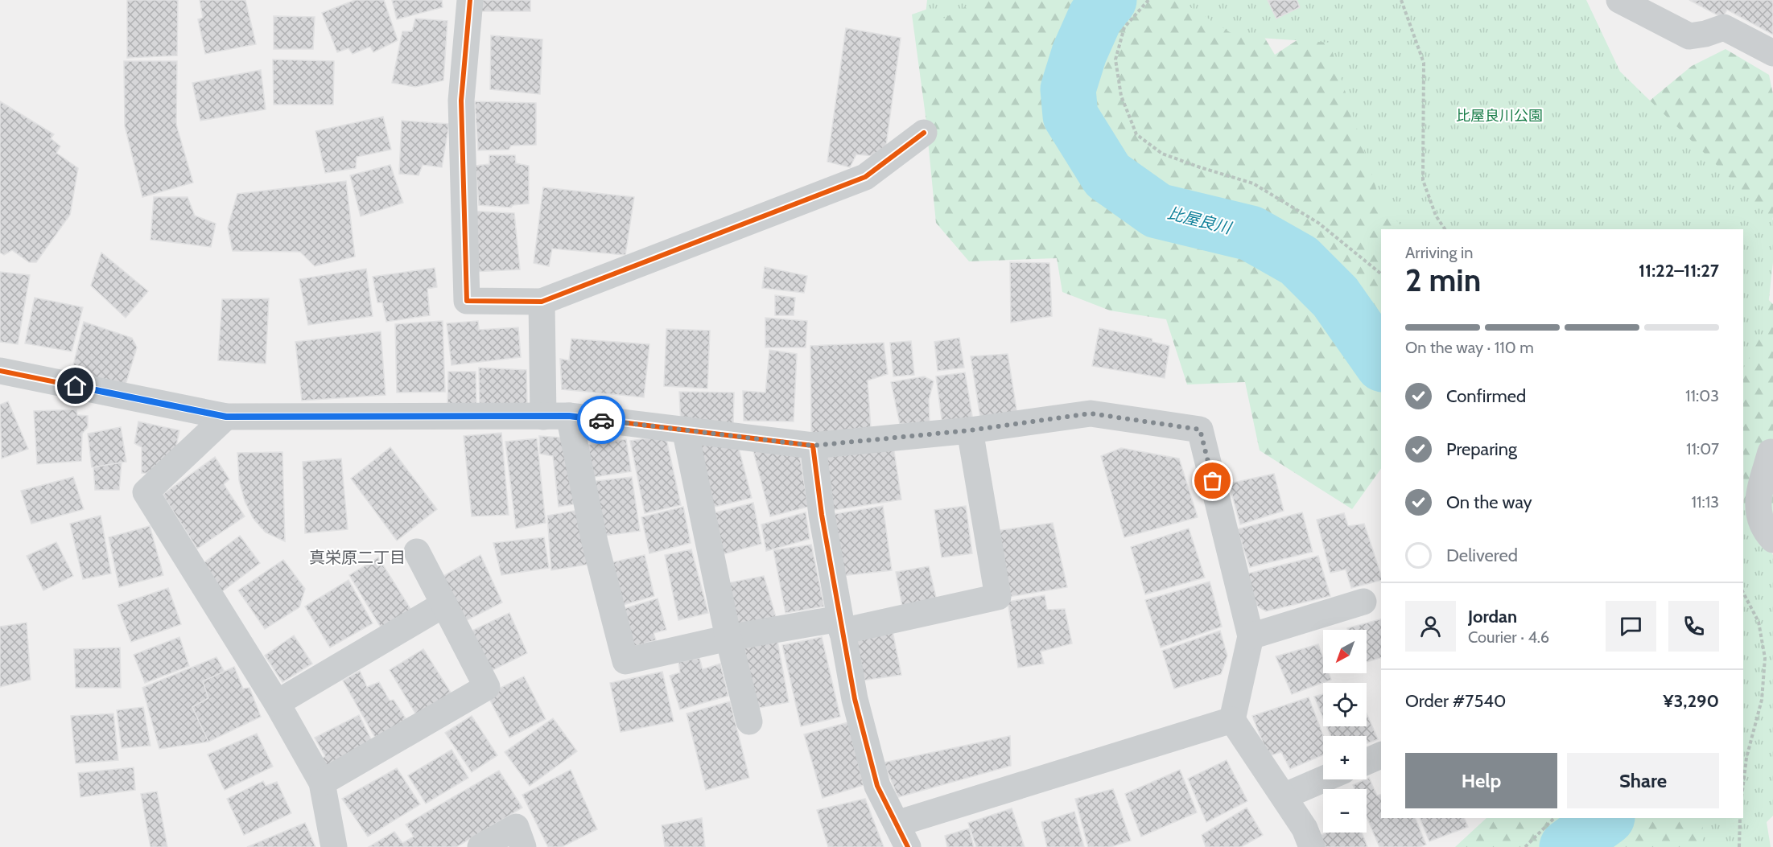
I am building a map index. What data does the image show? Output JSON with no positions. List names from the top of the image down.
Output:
{
  "districts": ["真栄原二丁目"],
  "water": ["比屋良川"],
  "parks": ["比屋良川公園"],
  "north": "bottom left",
  "page": {
    "heading": ["2 min", "Arriving in", "11:22–11:27"],
    "panel": [
      "Jordan",
      "Courier · 4.6",
      "Order #7540",
      "¥3,290"
    ],
    "bar": "On the way · 110 m",
    "list": [
      ["Confirmed", "11:03"],
      ["Preparing", "11:07"],
      ["On the way", "11:13"],
      "Delivered"
    ],
    "map_buttons": ["+", "−"],
    "buttons": ["Help", "Share"]
  }
}
